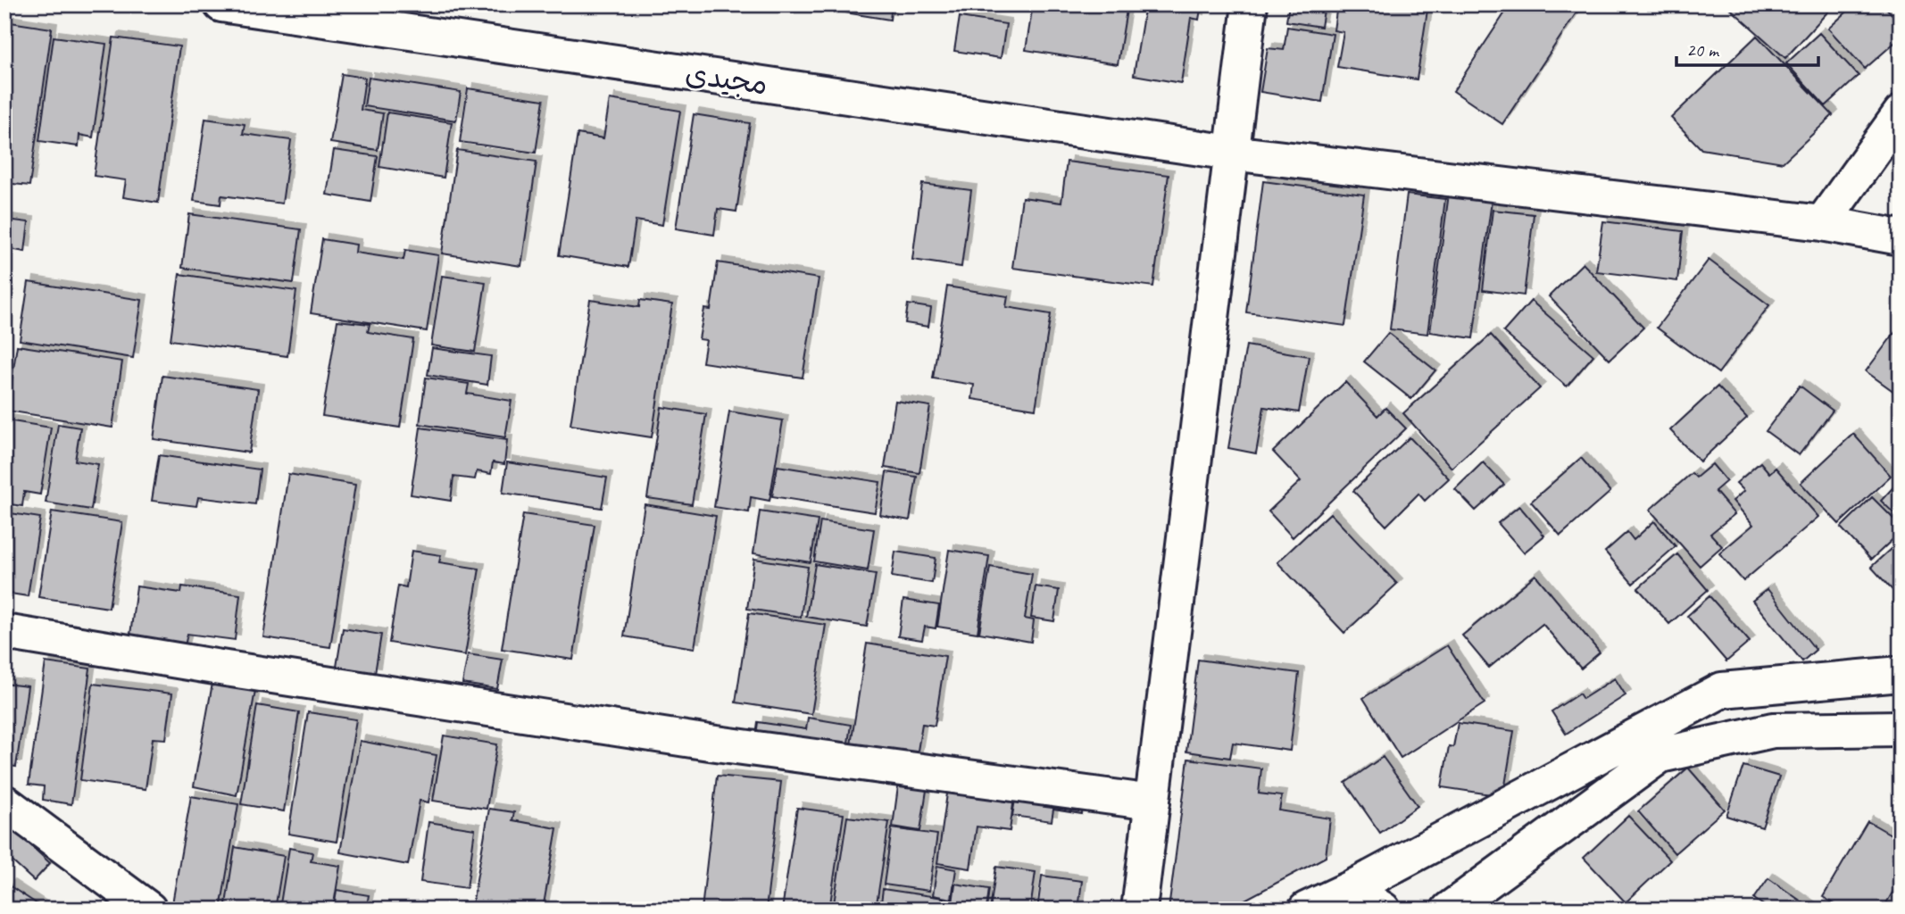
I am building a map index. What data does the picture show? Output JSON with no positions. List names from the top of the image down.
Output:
{
  "streets": {
    "street": ["مجیدی"]
  },
  "scale_bar": "20 m"
}
